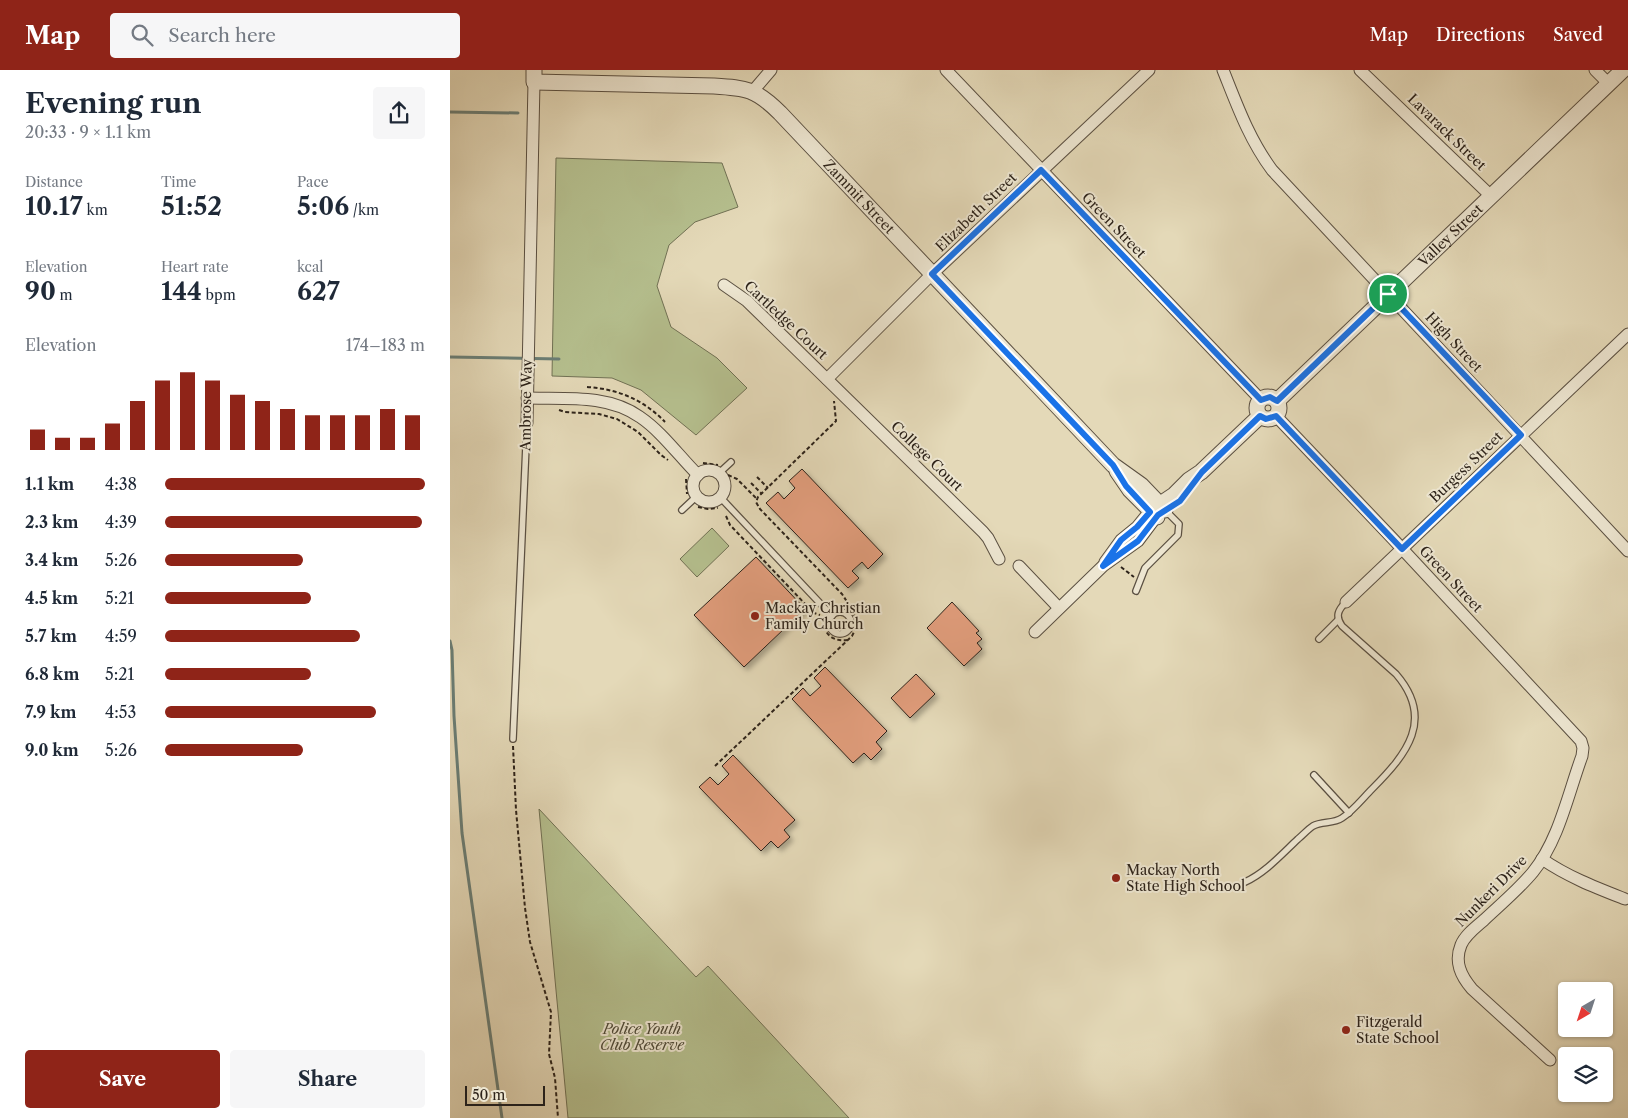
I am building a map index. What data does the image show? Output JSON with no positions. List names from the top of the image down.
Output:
{
  "streets": {
    "street": [
      "Lavarack Street",
      "Zammit Street",
      "Elizabeth Street",
      "Green Street",
      "Valley Street",
      "Cartledge Court",
      "High Street",
      "Ambrose Way",
      "College Court",
      "Burgess Street",
      "Nunkeri Drive"
    ]
  },
  "crossings": [
    ["Lavarack Street", "Valley Street"],
    ["Zammit Street", "Elizabeth Street"],
    ["Zammit Street", "Ambrose Way"],
    ["Elizabeth Street", "Green Street"],
    ["Elizabeth Street", "Cartledge Court"],
    ["Elizabeth Street", "College Court"],
    ["Green Street", "Valley Street"],
    ["Green Street", "Burgess Street"],
    ["Green Street", "Nunkeri Drive"],
    ["Valley Street", "High Street"],
    ["Cartledge Court", "College Court"],
    ["High Street", "Burgess Street"]
  ],
  "parks": ["Police Youth Club Reserve"],
  "places": ["Mackay Christian Family Church", "Mackay North State High School", "Fitzgerald State School"],
  "scale_bar": "50 m",
  "north": "bottom left",
  "page": {
    "header": "Map",
    "search": "Search here",
    "nav": ["Map", "Directions", "Saved"],
    "heading": ["Evening run", "20:33 · 9 × 1.1 km"],
    "stats": [
      ["Distance", "10.17 km"],
      ["Time", "51:52"],
      ["Pace", "5:06 /km"],
      ["Elevation", "90 m"],
      ["Heart rate", "144 bpm"],
      ["kcal", "627"]
    ],
    "chart": ["Elevation", "174–183 m"],
    "list": [
      {
        "name": "1.1 km",
        "note": "4:38"
      },
      {
        "name": "2.3 km",
        "note": "4:39"
      },
      {
        "name": "3.4 km",
        "note": "5:26"
      },
      {
        "name": "4.5 km",
        "note": "5:21"
      },
      {
        "name": "5.7 km",
        "note": "4:59"
      },
      {
        "name": "6.8 km",
        "note": "5:21"
      },
      {
        "name": "7.9 km",
        "note": "4:53"
      },
      {
        "name": "9.0 km",
        "note": "5:26"
      }
    ],
    "buttons": ["Save", "Share"],
    "scale": "50 m"
  }
}
